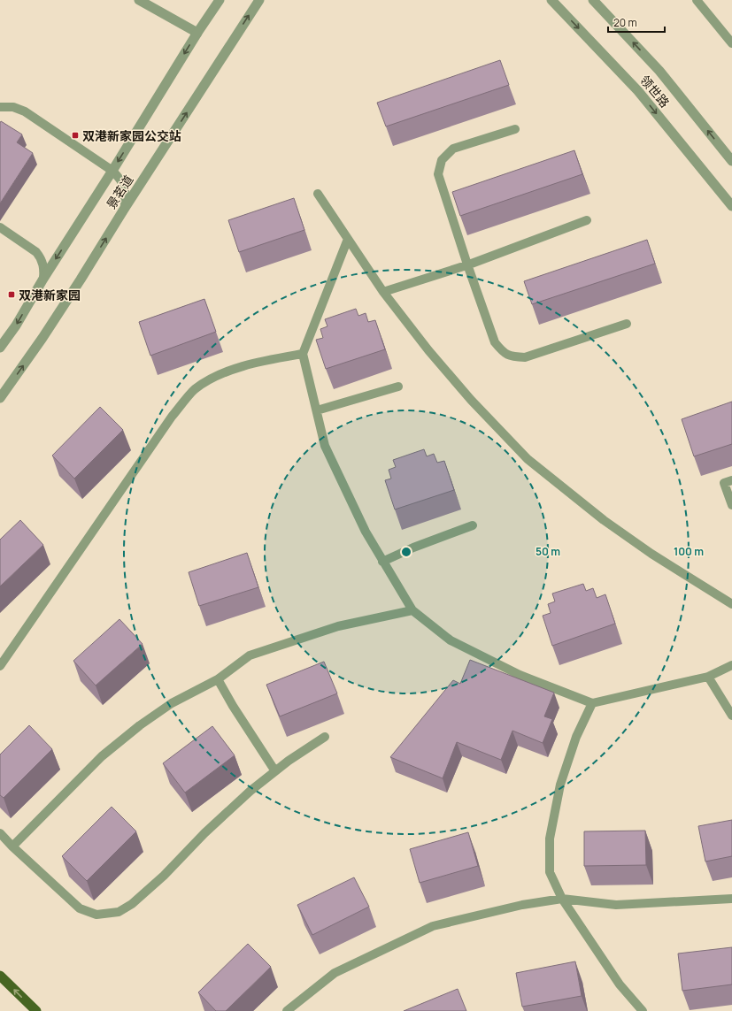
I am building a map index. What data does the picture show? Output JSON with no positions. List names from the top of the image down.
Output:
{
  "streets": {
    "street": ["领世路", "景茗道"]
  },
  "places": {
    "transit": ["双港新家园公交站", "双港新家园"]
  },
  "scale_bar": "20 m",
  "rings": ["50 m", "100 m"]
}
